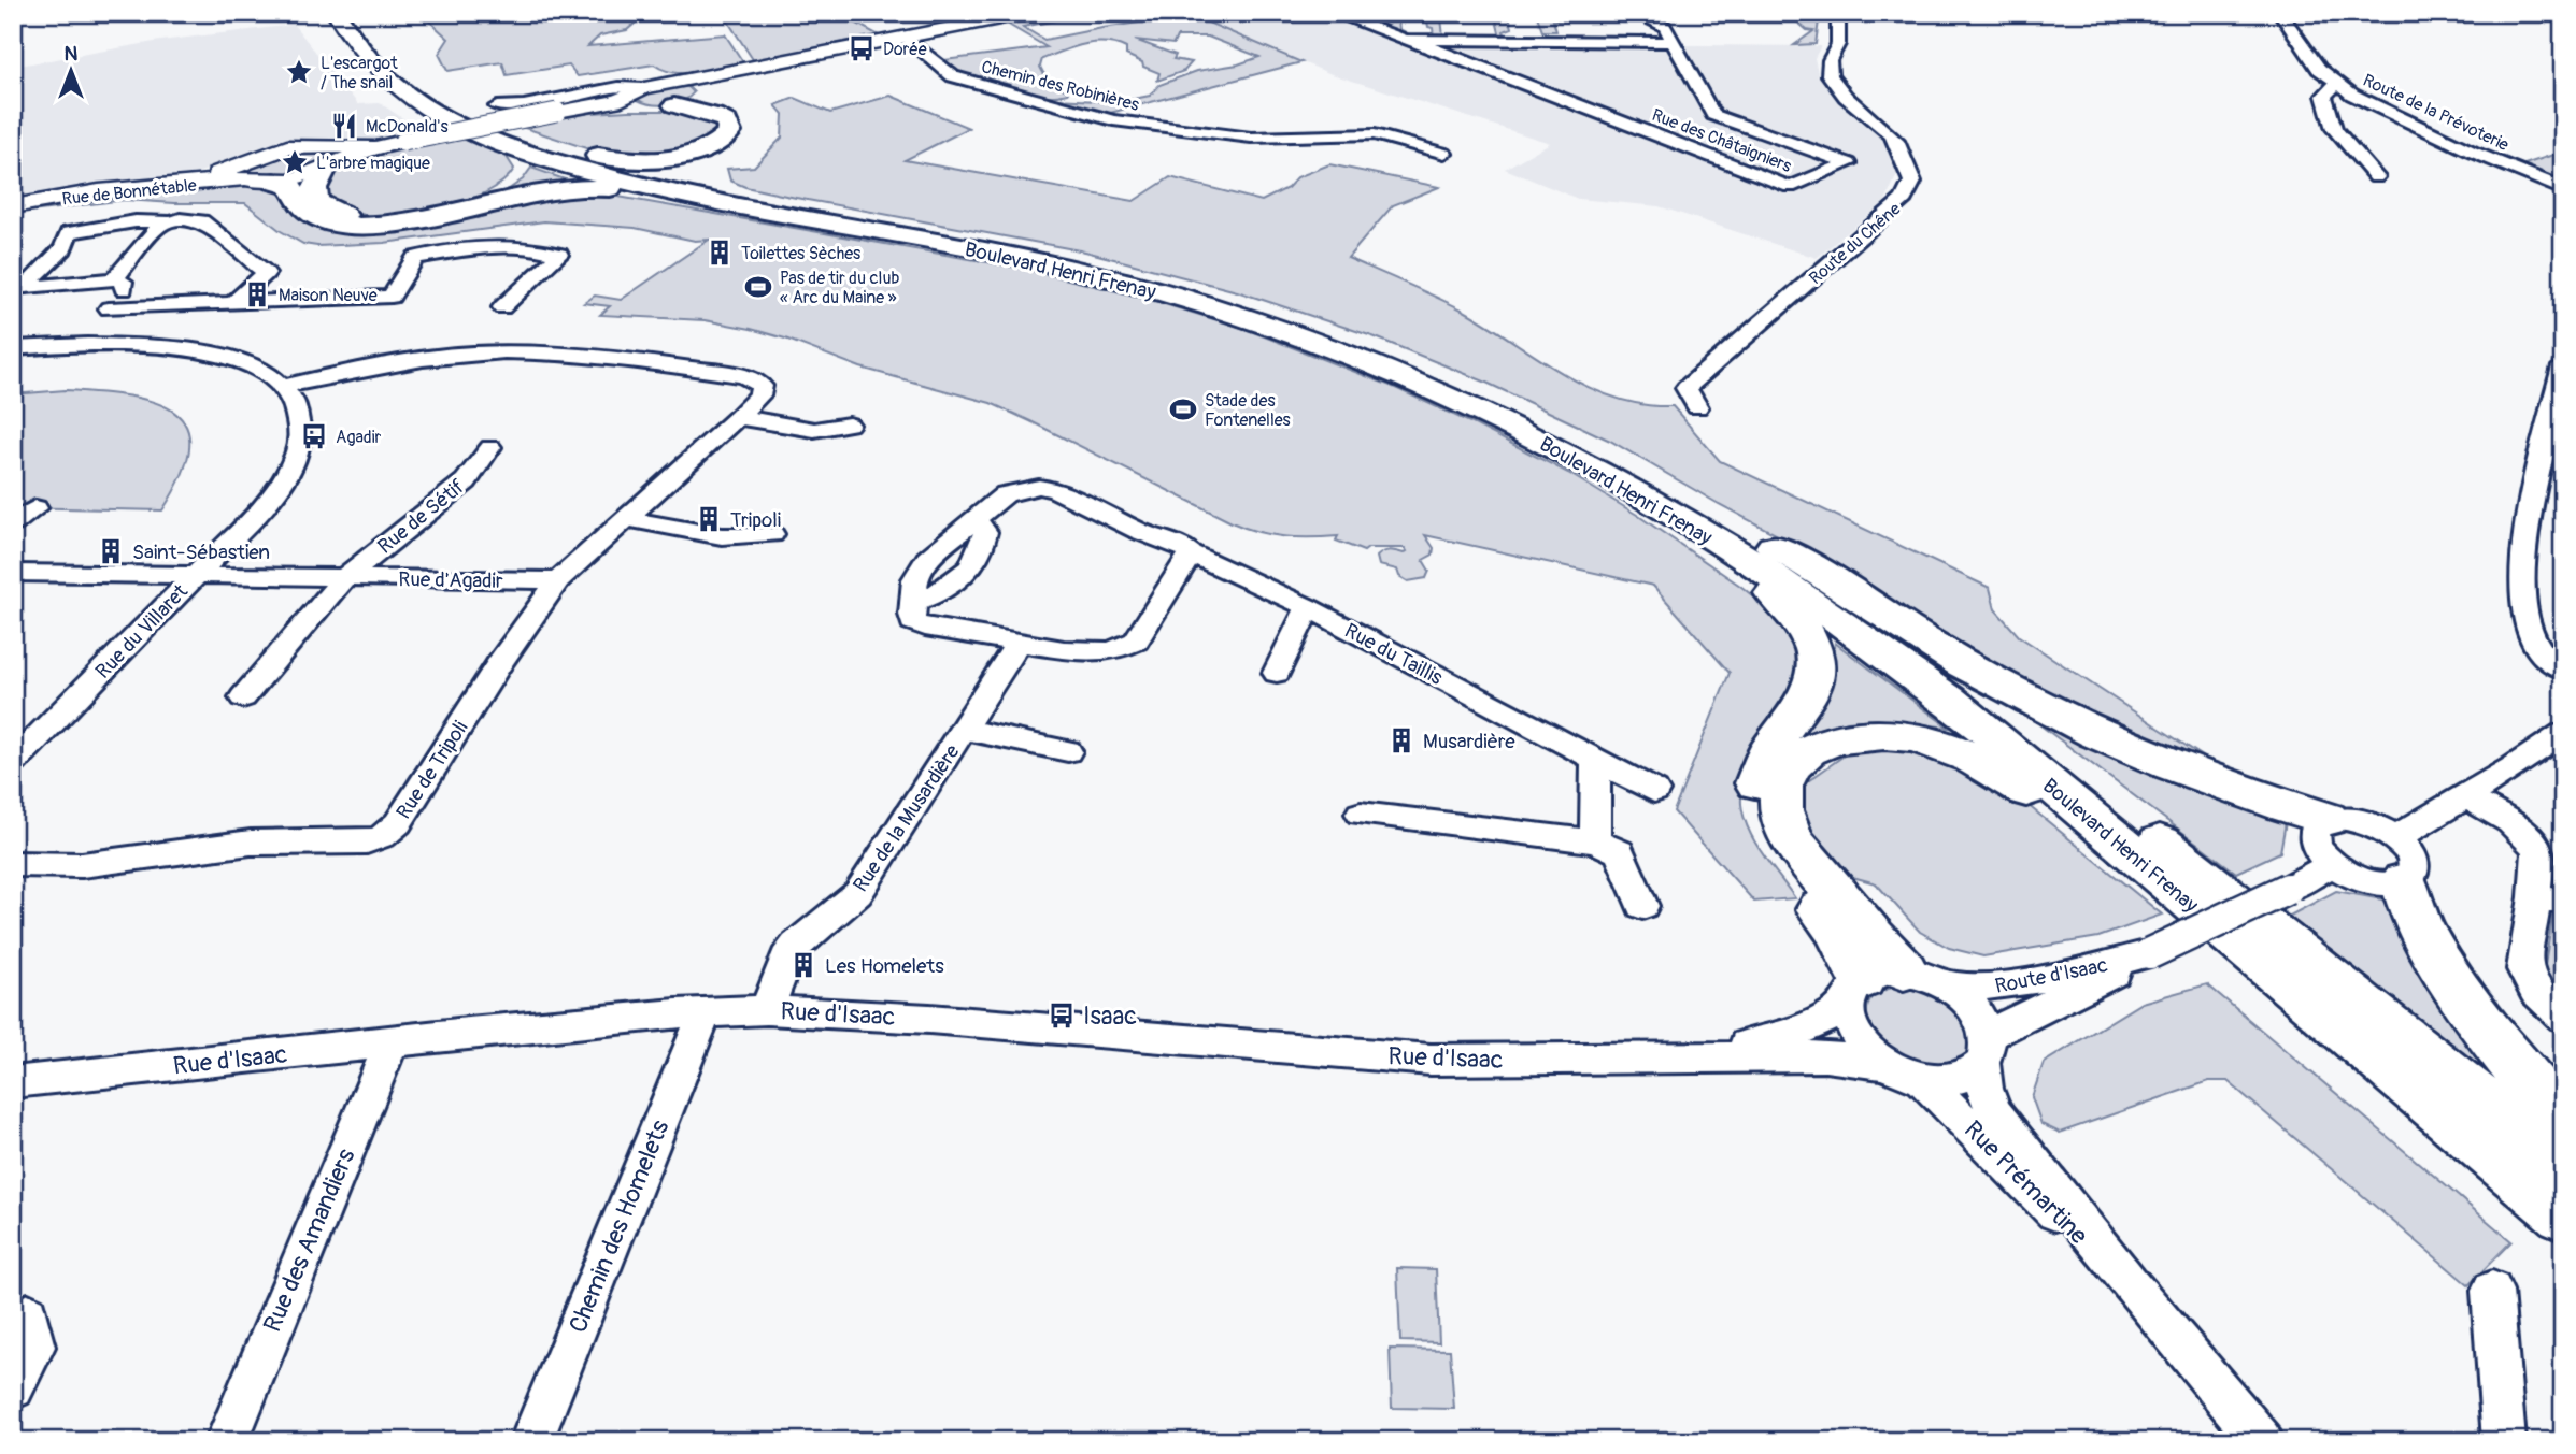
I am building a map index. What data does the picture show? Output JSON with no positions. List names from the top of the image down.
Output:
{
  "streets": {
    "highway": ["Boulevard Henri Frenay"],
    "main road": ["Rue de Bonnétable"],
    "street": [
      "Chemin des Robinières",
      "Route de la Prévoterie",
      "Rue des Châtaigniers",
      "Route du Chêne",
      "Rue de Sétif",
      "Rue d'Agadir",
      "Rue du Villaret",
      "Rue du Taillis",
      "Rue de Tripoli",
      "Rue de la Musardière",
      "Route d'Isaac",
      "Rue d'Isaac",
      "Rue Prémartine",
      "Chemin des Homelets",
      "Rue des Amandiers"
    ]
  },
  "crossings": [
    ["Rue de Sétif", "Rue d'Agadir"],
    ["Rue d'Agadir", "Rue du Villaret"],
    ["Rue d'Agadir", "Rue de Tripoli"],
    ["Rue du Villaret", "Rue de Tripoli"],
    ["Rue de la Musardière", "Rue d'Isaac"],
    ["Route d'Isaac", "Rue d'Isaac"],
    ["Route d'Isaac", "Rue Prémartine"],
    ["Rue d'Isaac", "Rue Prémartine"],
    ["Rue d'Isaac", "Chemin des Homelets"],
    ["Rue d'Isaac", "Rue des Amandiers"]
  ],
  "places": {
    "bus stop": ["Dorée", "Agadir", "Isaac"],
    "place": ["L'escargot / The snail", "L'arbre magique"],
    "restaurant": ["McDonald's"],
    "building": [
      "Toilettes Sèches",
      "Maison Neuve",
      "Tripoli",
      "Saint-Sébastien",
      "Musardière",
      "Les Homelets"
    ],
    "sports": ["Pas de tir du club « Arc du Maine »", "Stade des Fontenelles"]
  },
  "north": "top"
}
